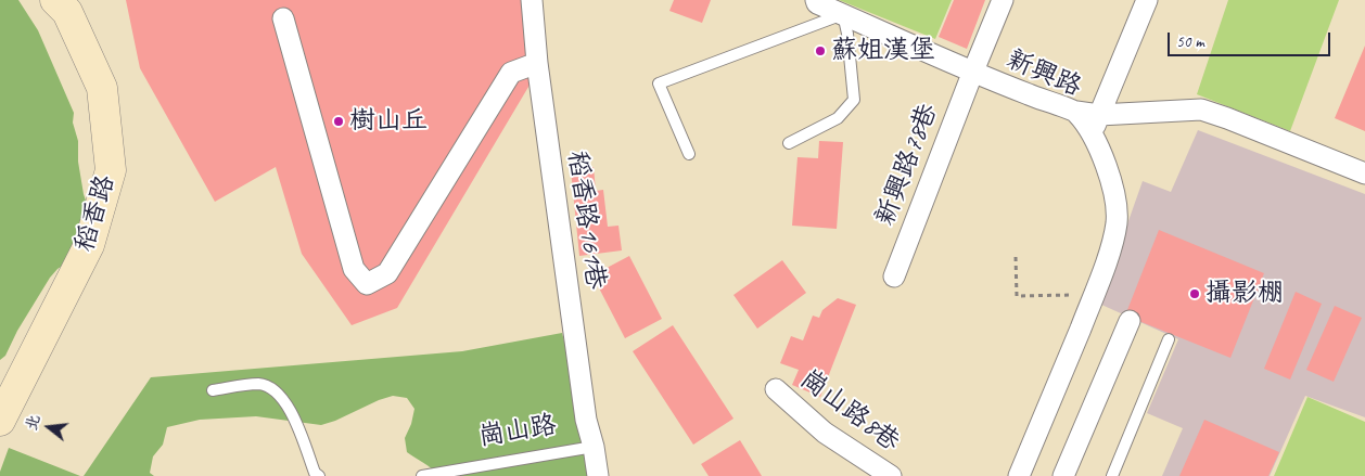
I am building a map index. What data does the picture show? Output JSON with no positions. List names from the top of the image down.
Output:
{
  "streets": {
    "street": [
      "新興路",
      "新興路78巷",
      "稻香路",
      "稻香路161巷",
      "崗山路8巷",
      "崗山路"
    ]
  },
  "crossings": [
    ["新興路", "新興路78巷"],
    ["稻香路161巷", "崗山路"]
  ],
  "places": ["蘇姐漢堡", "樹山丘", "攝影棚"],
  "scale_bar": "50 m",
  "north": "left"
}
